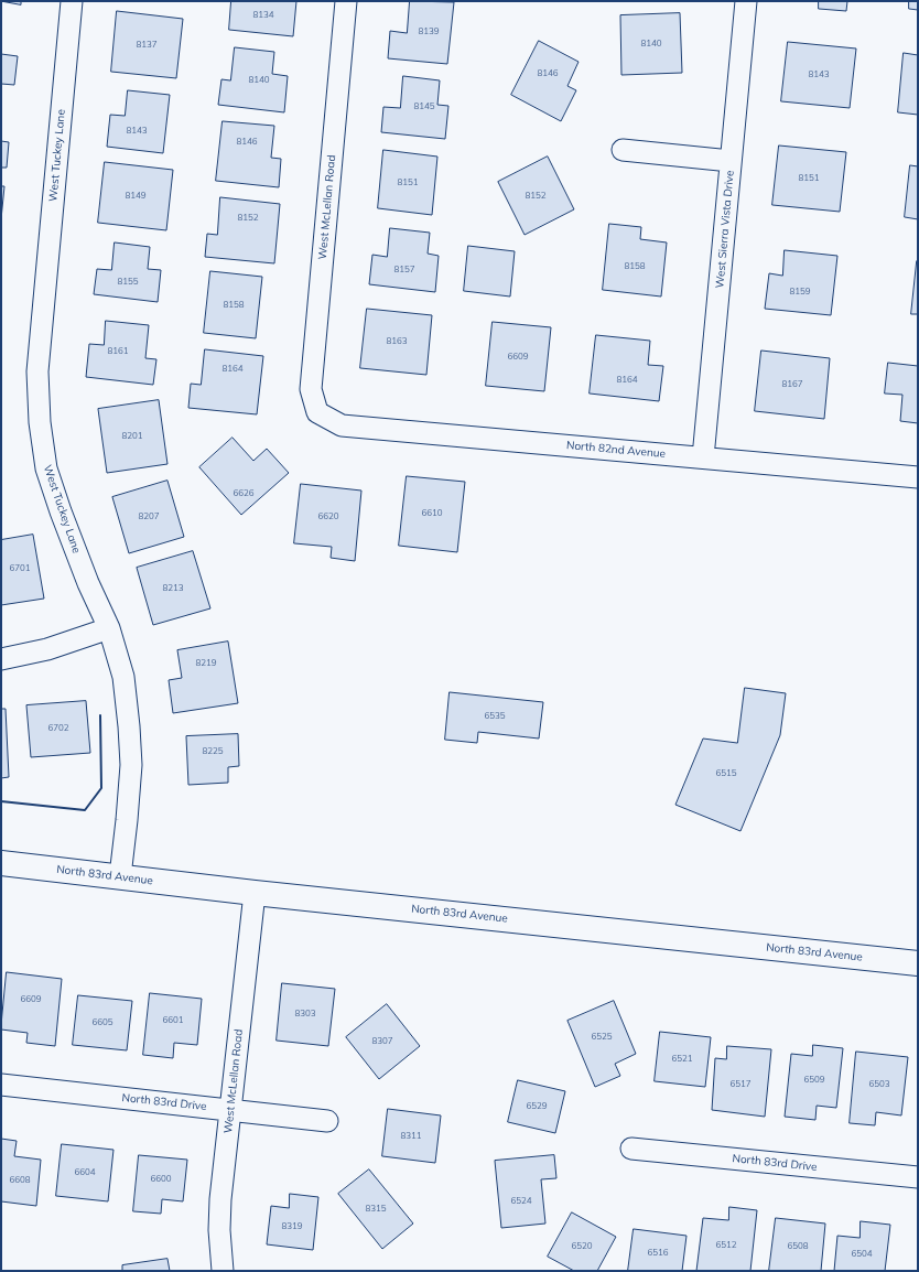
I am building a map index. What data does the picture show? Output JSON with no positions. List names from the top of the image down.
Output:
{
  "streets": {
    "main road": ["North 83rd Avenue"],
    "street": [
      "West Tuckey Lane",
      "West McLellan Road",
      "West Sierra Vista Drive",
      "North 82nd Avenue",
      "North 83rd Drive"
    ]
  },
  "crossings": [
    ["West Tuckey Lane", "North 83rd Avenue"],
    ["West McLellan Road", "North 82nd Avenue"],
    ["West McLellan Road", "North 83rd Avenue"],
    ["West McLellan Road", "North 83rd Drive"],
    ["West Sierra Vista Drive", "North 82nd Avenue"]
  ],
  "house_numbers": [
    "8134",
    "8139",
    "8140",
    "8137",
    "8146",
    "8143",
    "8140",
    "8145",
    "8143",
    "8146",
    "8151",
    "8151",
    "8149",
    "8152",
    "8152",
    "8158",
    "8157",
    "8155",
    "8159",
    "8158",
    "8163",
    "8161",
    "6609",
    "8164",
    "8164",
    "8167",
    "8201",
    "6626",
    "6610",
    "8207",
    "6620",
    "6701",
    "8213",
    "8219",
    "6535",
    "6702",
    "8225",
    "6515",
    "6609",
    "8303",
    "6601",
    "6605",
    "6525",
    "8307",
    "6521",
    "6509",
    "6517",
    "6503",
    "6529",
    "8311",
    "6604",
    "6600",
    "6608",
    "6524",
    "8315",
    "8319",
    "6512",
    "6520",
    "6508",
    "6516",
    "6504"
  ]
}
